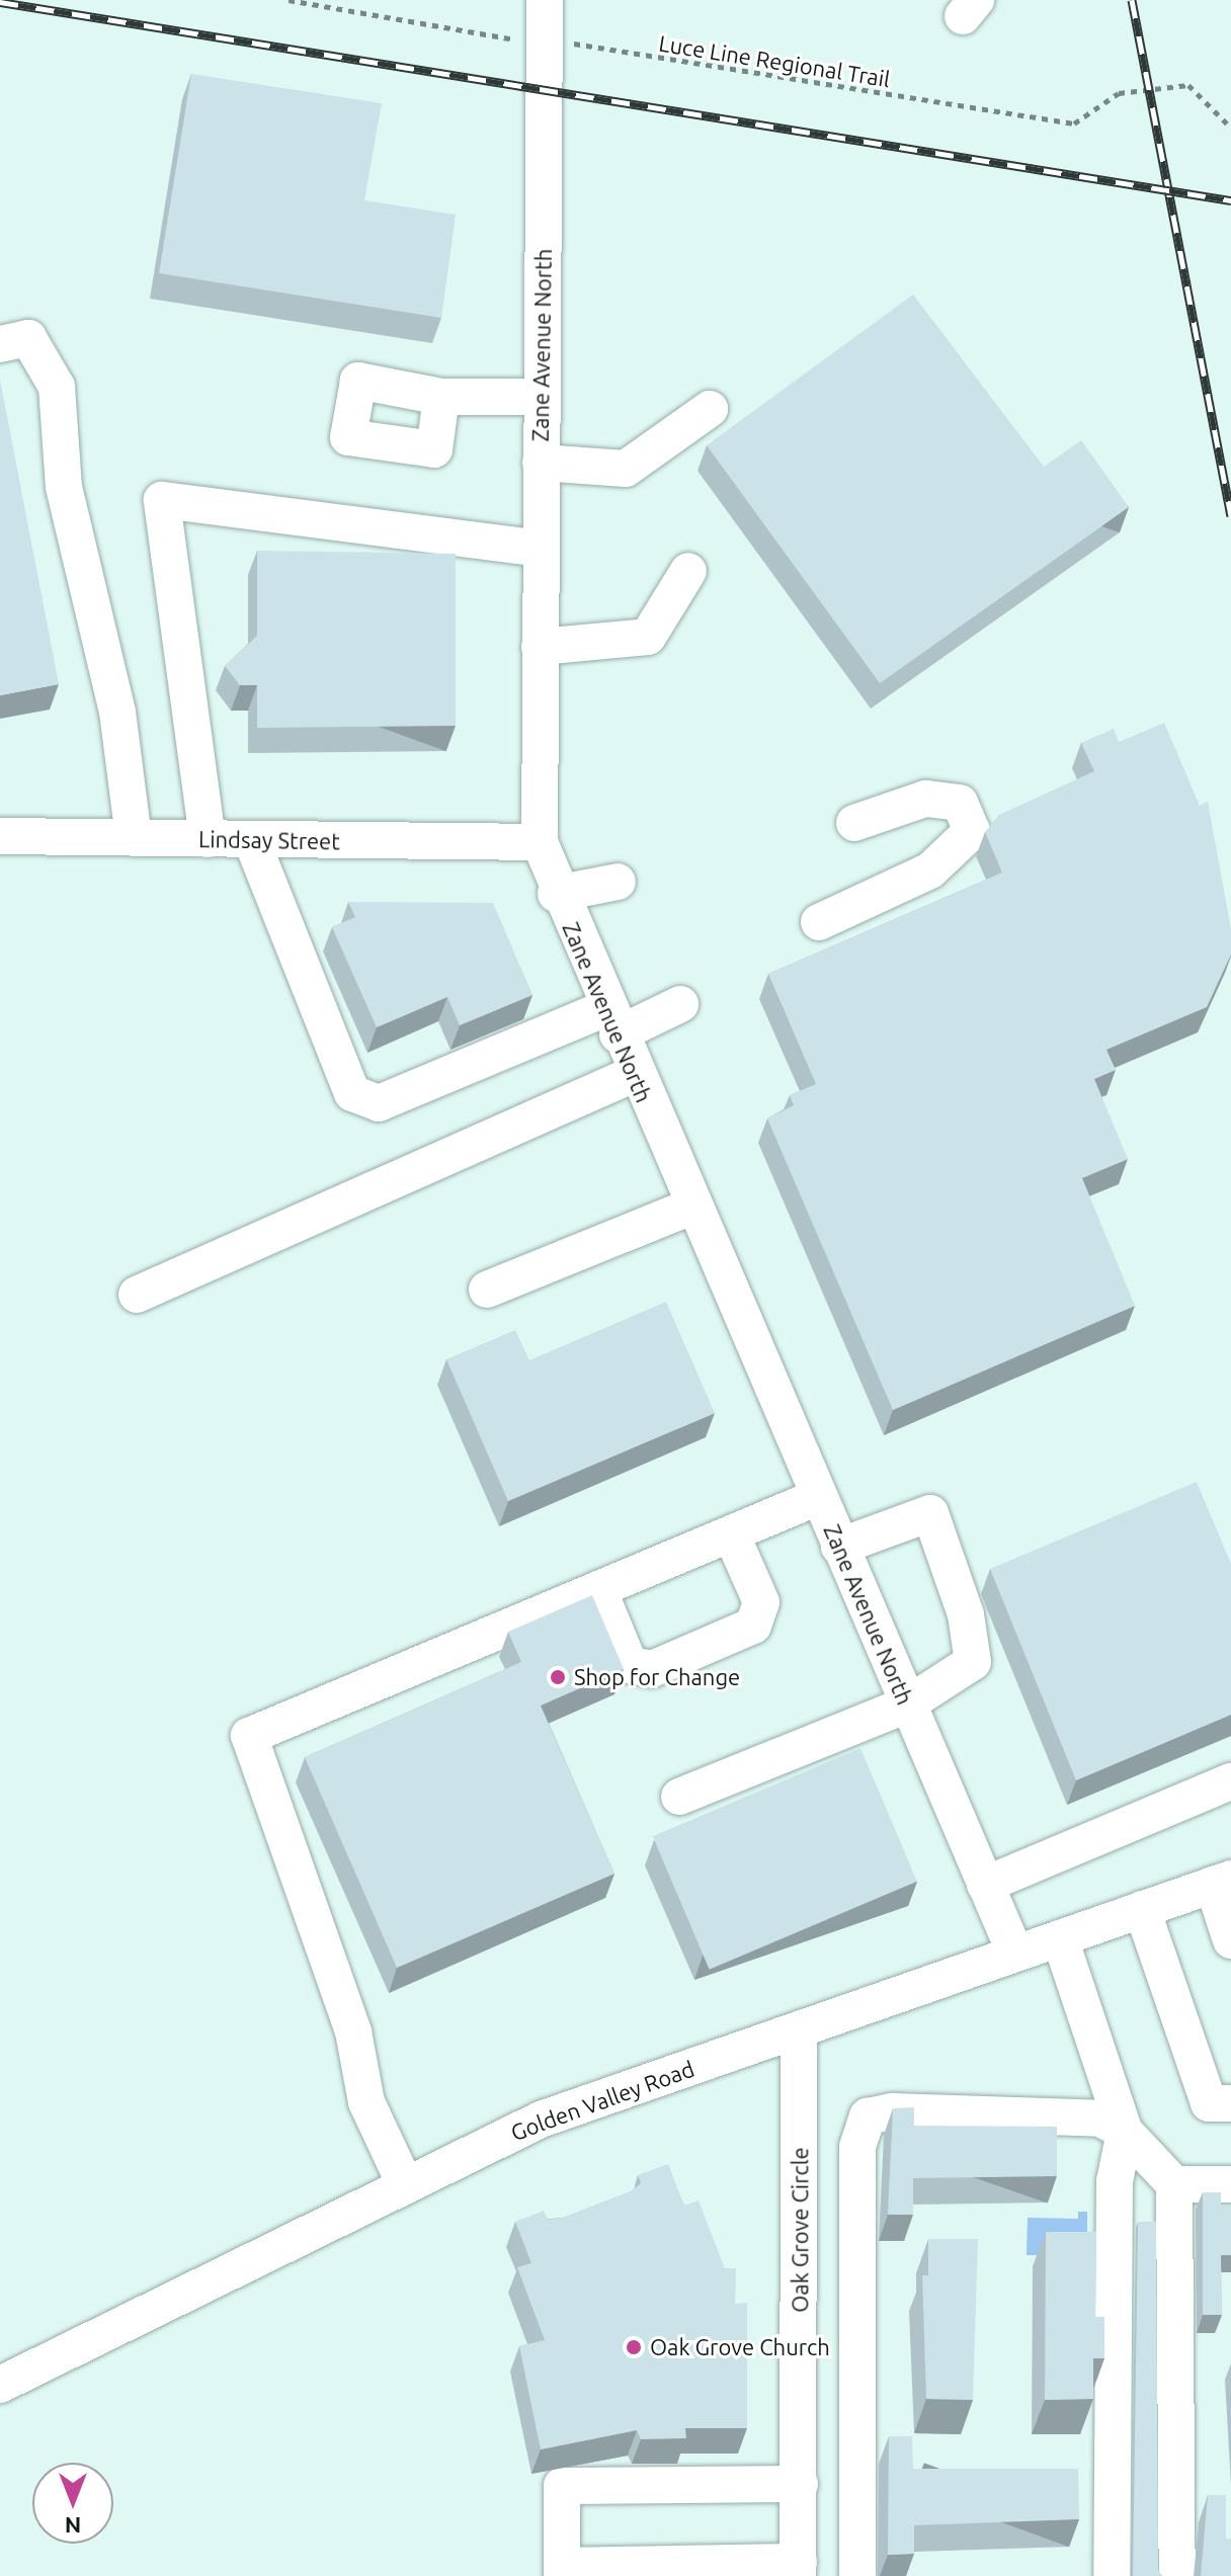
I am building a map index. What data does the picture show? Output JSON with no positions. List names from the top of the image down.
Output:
{
  "streets": {
    "street": [
      "Zane Avenue North",
      "Lindsay Street",
      "Golden Valley Road",
      "Oak Grove Circle"
    ],
    "path": ["Luce Line Regional Trail"]
  },
  "crossings": [
    ["Luce Line Regional Trail", "Zane Avenue North"],
    ["Zane Avenue North", "Lindsay Street"],
    ["Zane Avenue North", "Golden Valley Road"],
    ["Golden Valley Road", "Oak Grove Circle"]
  ],
  "places": ["Shop for Change", "Oak Grove Church"],
  "north": "bottom"
}
